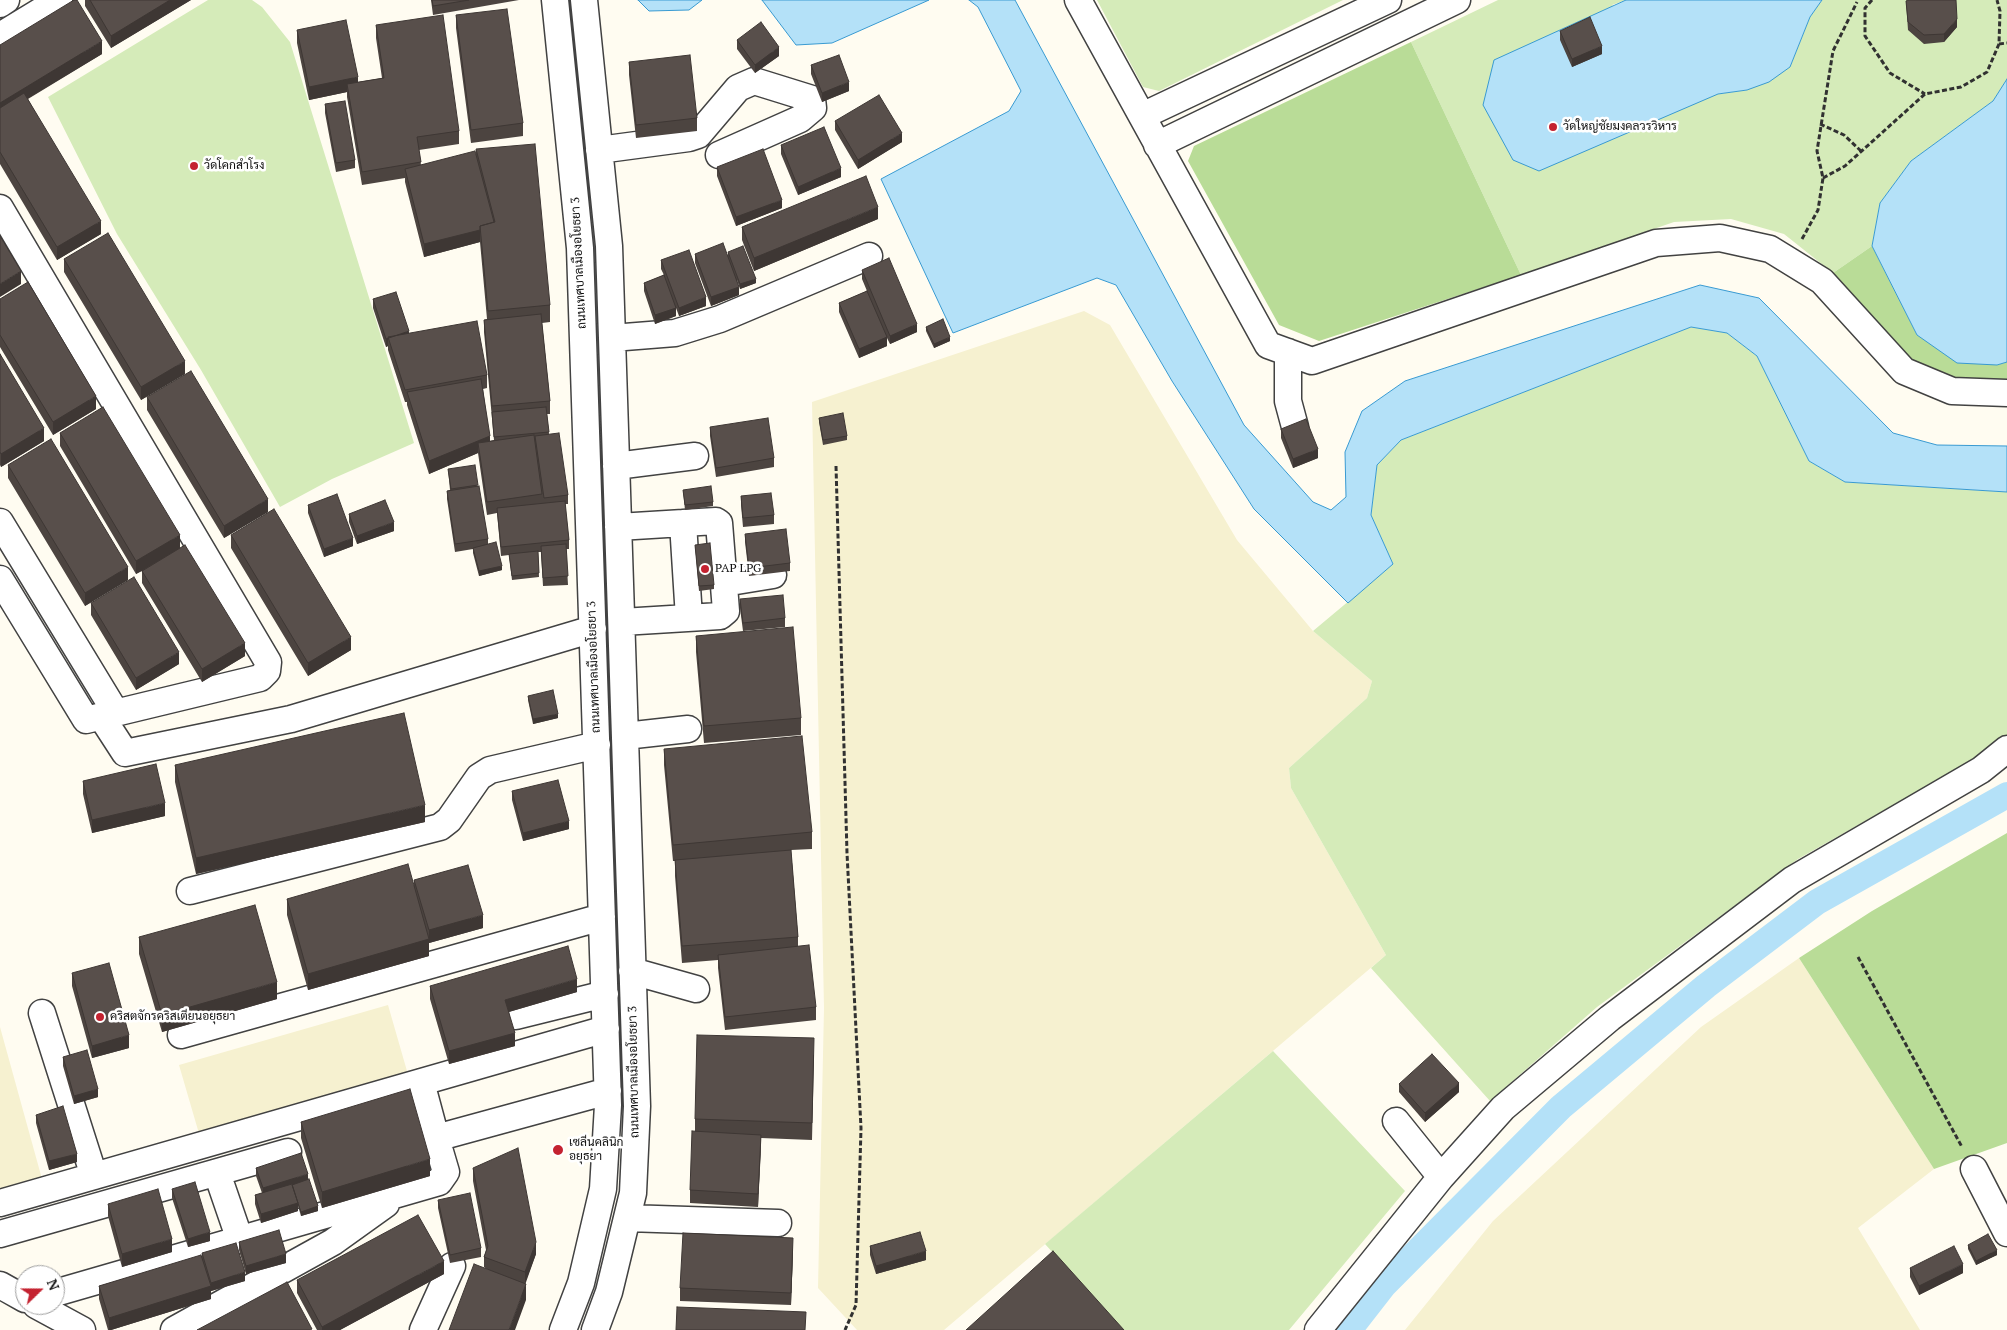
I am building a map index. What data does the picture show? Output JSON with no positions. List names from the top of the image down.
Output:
{
  "streets": {
    "street": ["ถนนเทศบาลเมืองอโยธยา 3"]
  },
  "places": [
    "วัดใหญ่ชัยมงคลวรวิหาร",
    "วัดโคกสำโรง",
    "PAP LPG",
    "คริสตจักรคริสเตียนอยุธยา",
    "เซลีนคลินิก อยุธยา"
  ],
  "north": "right"
}
